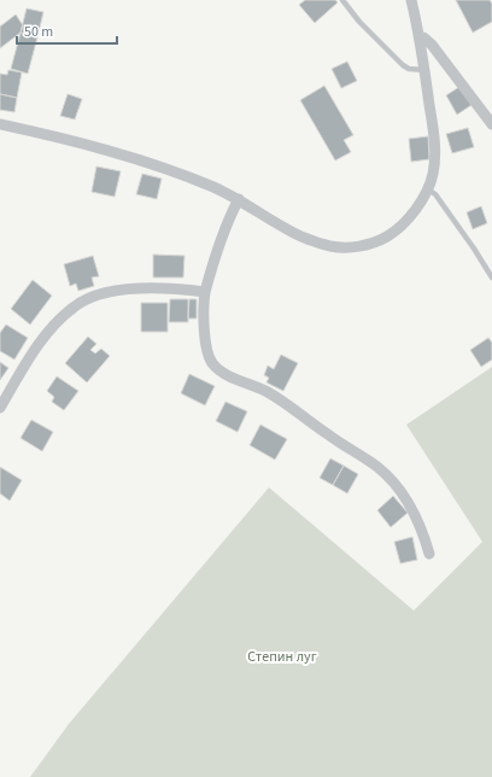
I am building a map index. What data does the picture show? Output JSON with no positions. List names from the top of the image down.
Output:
{
  "parks": ["Степин луг"],
  "scale_bar": "50 m"
}
